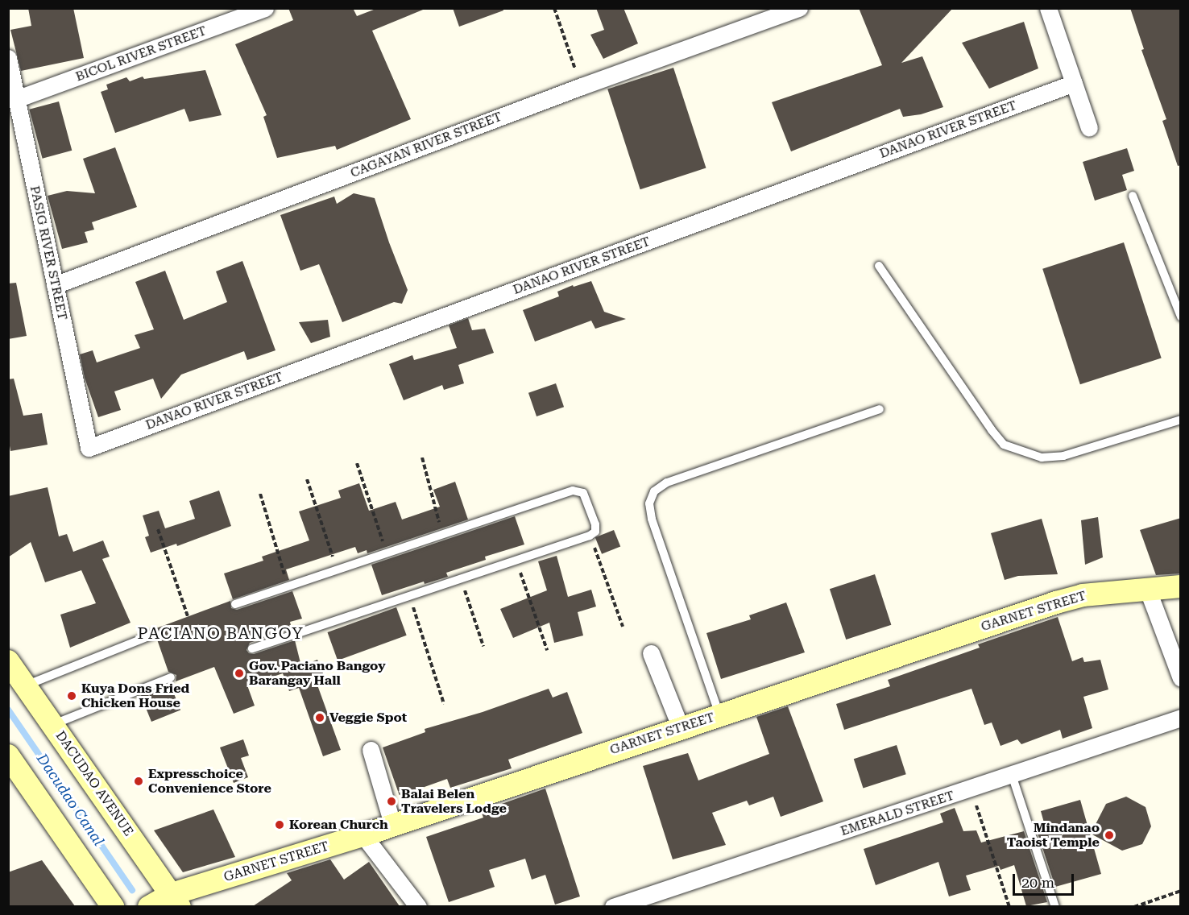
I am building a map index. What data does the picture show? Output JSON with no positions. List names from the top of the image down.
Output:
{
  "streets": {
    "street": [
      "BICOL RIVER STREET",
      "DANAO RIVER STREET",
      "CAGAYAN RIVER STREET",
      "PASIG RIVER STREET",
      "GARNET STREET",
      "DACUDAO AVENUE",
      "EMERALD STREET"
    ]
  },
  "crossings": [
    ["BICOL RIVER STREET", "PASIG RIVER STREET"],
    ["DANAO RIVER STREET", "PASIG RIVER STREET"],
    ["CAGAYAN RIVER STREET", "PASIG RIVER STREET"],
    ["GARNET STREET", "DACUDAO AVENUE"]
  ],
  "districts": ["PACIANO BANGOY"],
  "water": ["Dacudao Canal"],
  "places": [
    "Gov. Paciano Bangoy Barangay Hall",
    "Kuya Dons Fried Chicken House",
    "Veggie Spot",
    "Expresschoice Convenience Store",
    "Balai Belen Travelers Lodge",
    "Korean Church",
    "Mindanao Taoist Temple"
  ],
  "scale_bar": "20 m"
}
